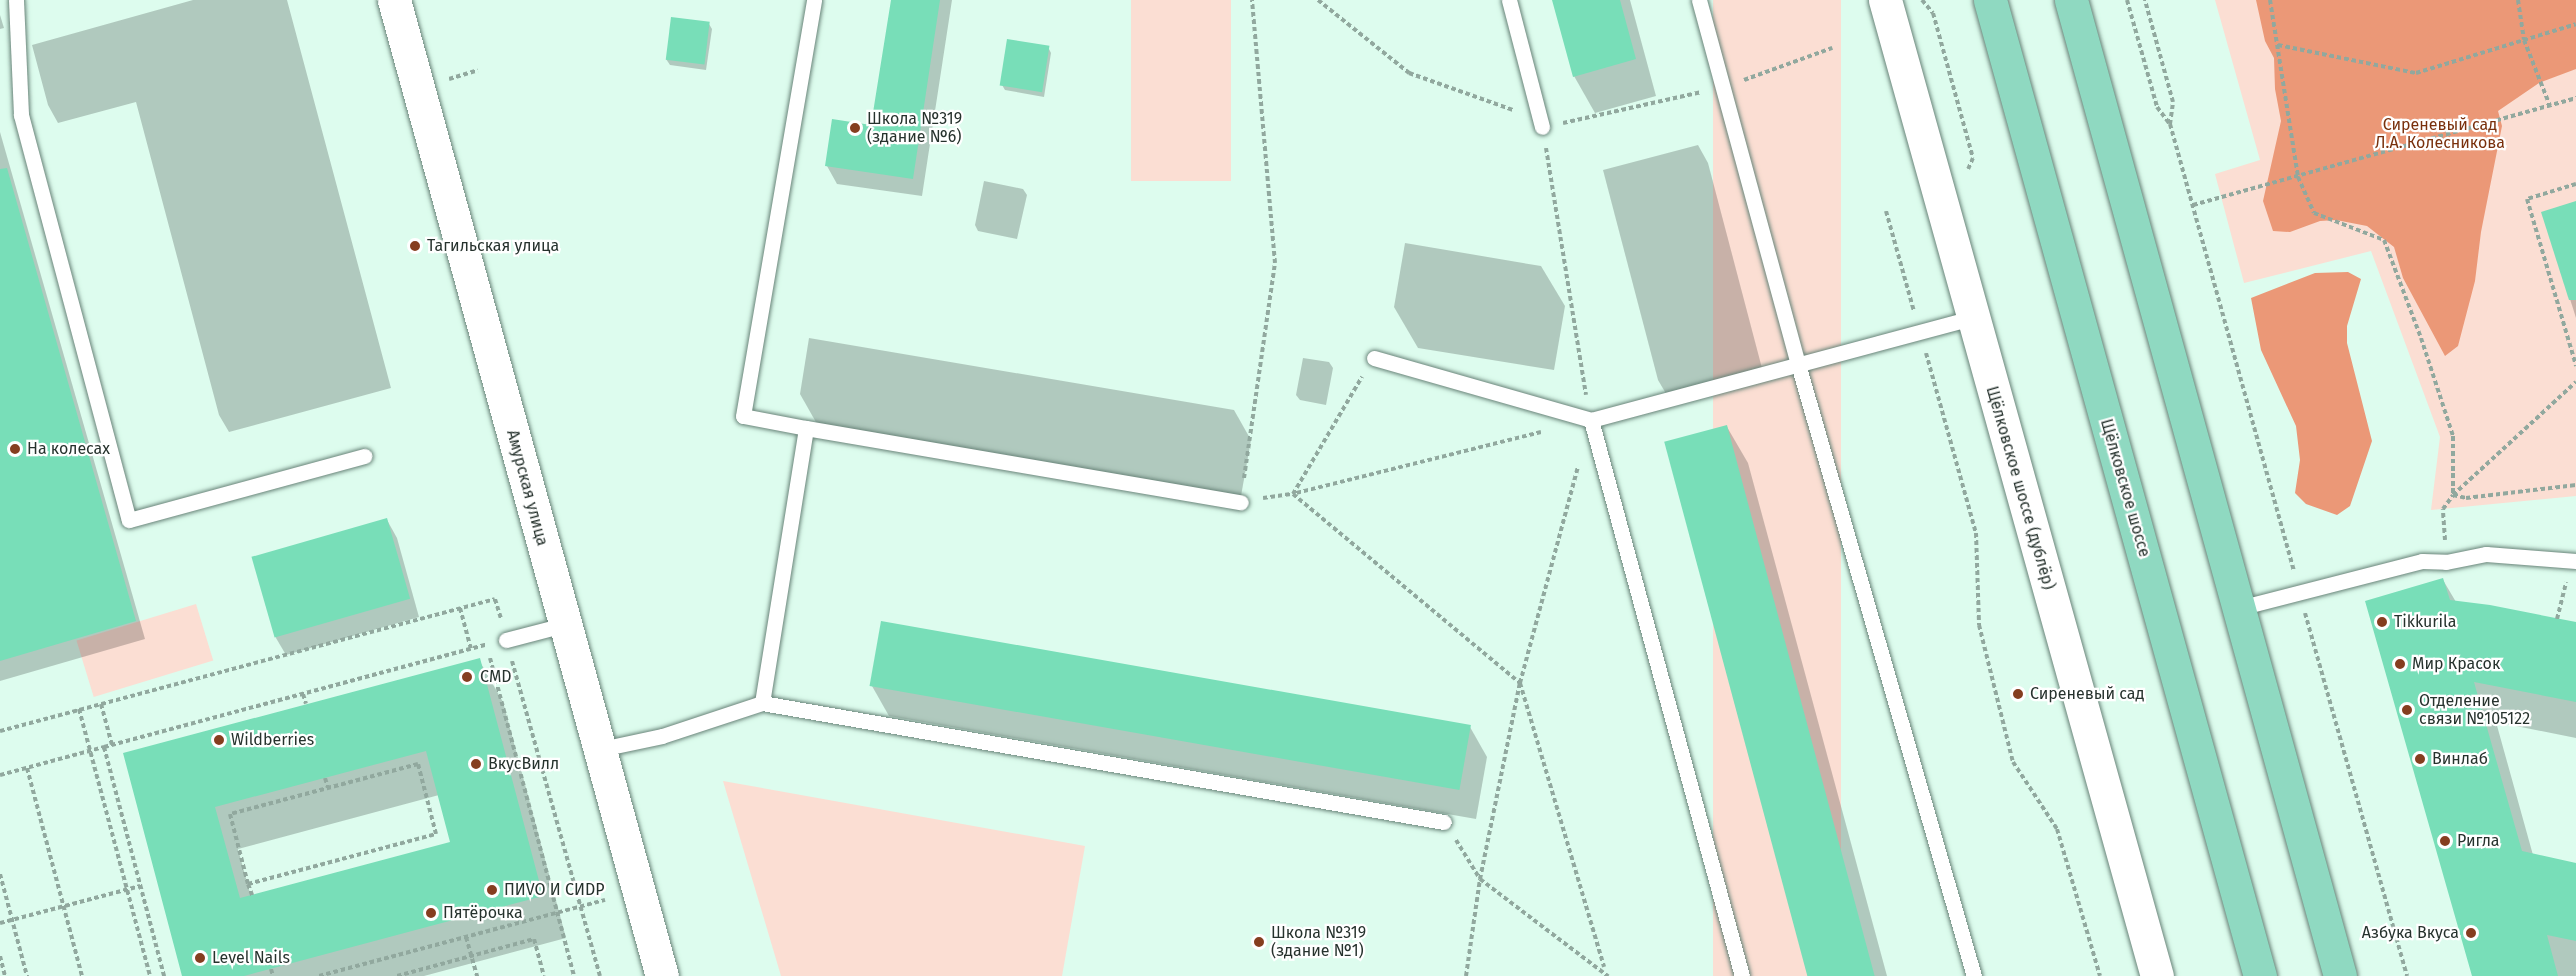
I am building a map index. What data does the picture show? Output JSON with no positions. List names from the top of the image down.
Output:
{
  "streets": {
    "main road": ["Щёлковское шоссе"],
    "street": ["Амурская улица", "Щёлковское шоссе (дублёр)"]
  },
  "parks": ["Сиреневый сад Л.А. Колесникова"],
  "places": [
    "Школа №319 (здание №6)",
    "Тагильская улица",
    "На колесах",
    "Tikkurila",
    "Мир Красок",
    "CMD",
    "Сиреневый сад",
    "Отделение связи №105122",
    "Wildberries",
    "Винлаб",
    "ВкусВилл",
    "Ригла",
    "ПИVO И СИDР",
    "Пятёрочка",
    "Азбука Вкуса",
    "Школа №319 (здание №1)",
    "Level Nails"
  ]
}
